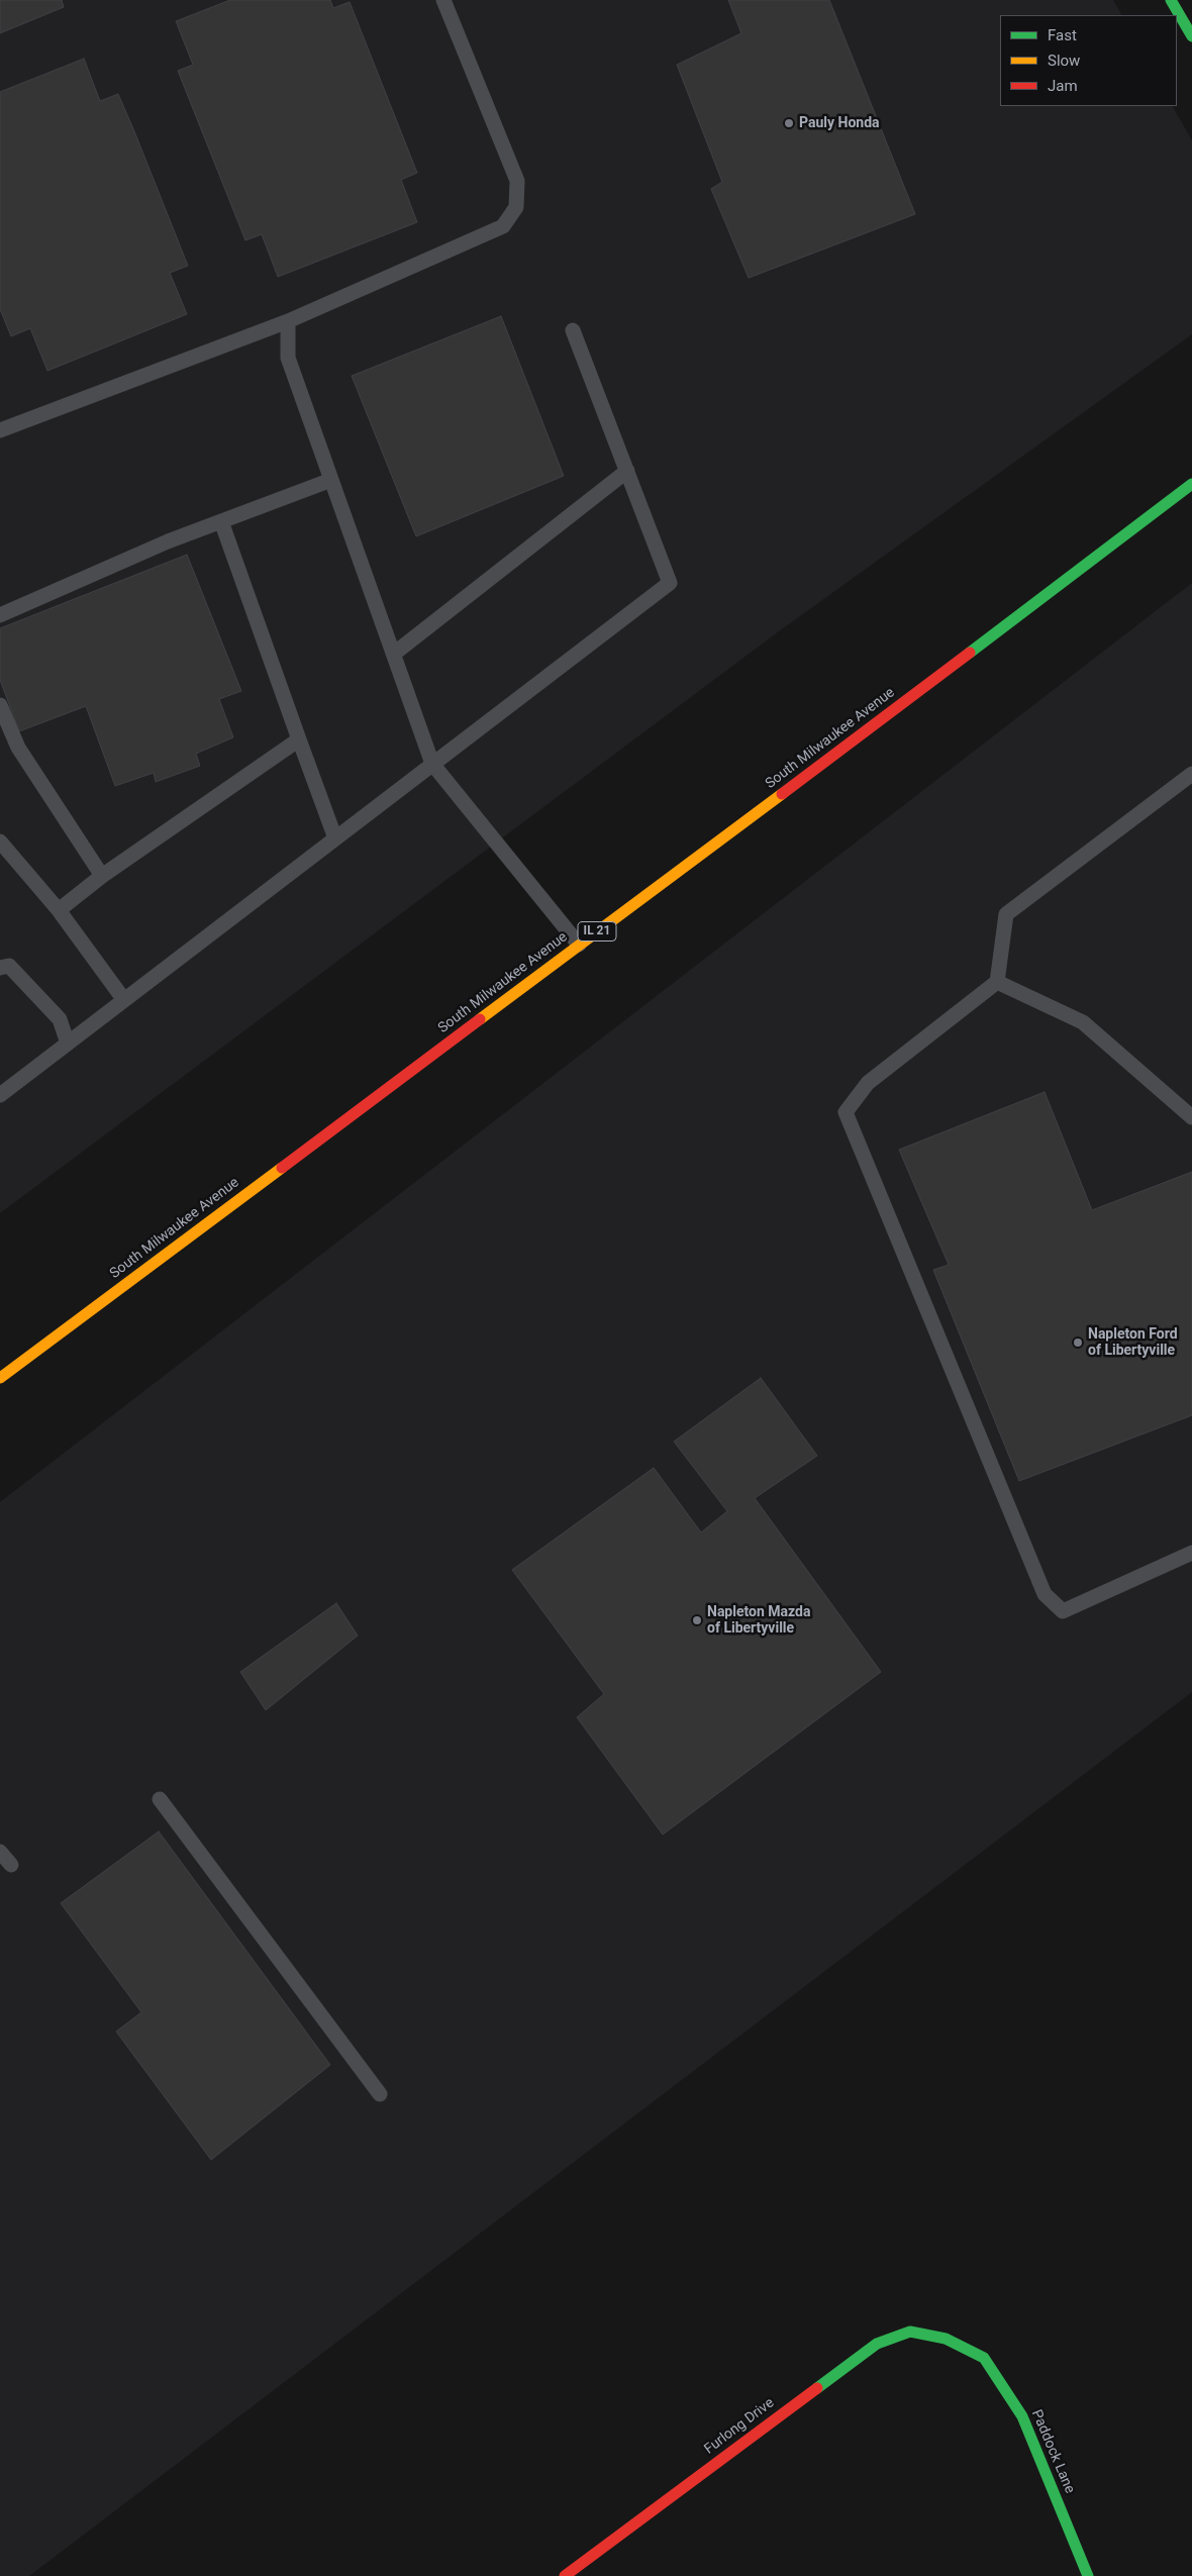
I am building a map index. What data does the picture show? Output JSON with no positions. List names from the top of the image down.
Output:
{
  "streets": {
    "main road": [
      "South Milwaukee Avenue",
      "IL 21",
      "Furlong Drive",
      "Paddock Lane"
    ]
  },
  "crossings": [
    ["Furlong Drive", "Paddock Lane"]
  ],
  "places": ["Pauly Honda", "Napleton Ford of Libertyville", "Napleton Mazda of Libertyville"],
  "legend": ["Fast", "Slow", "Jam"]
}
